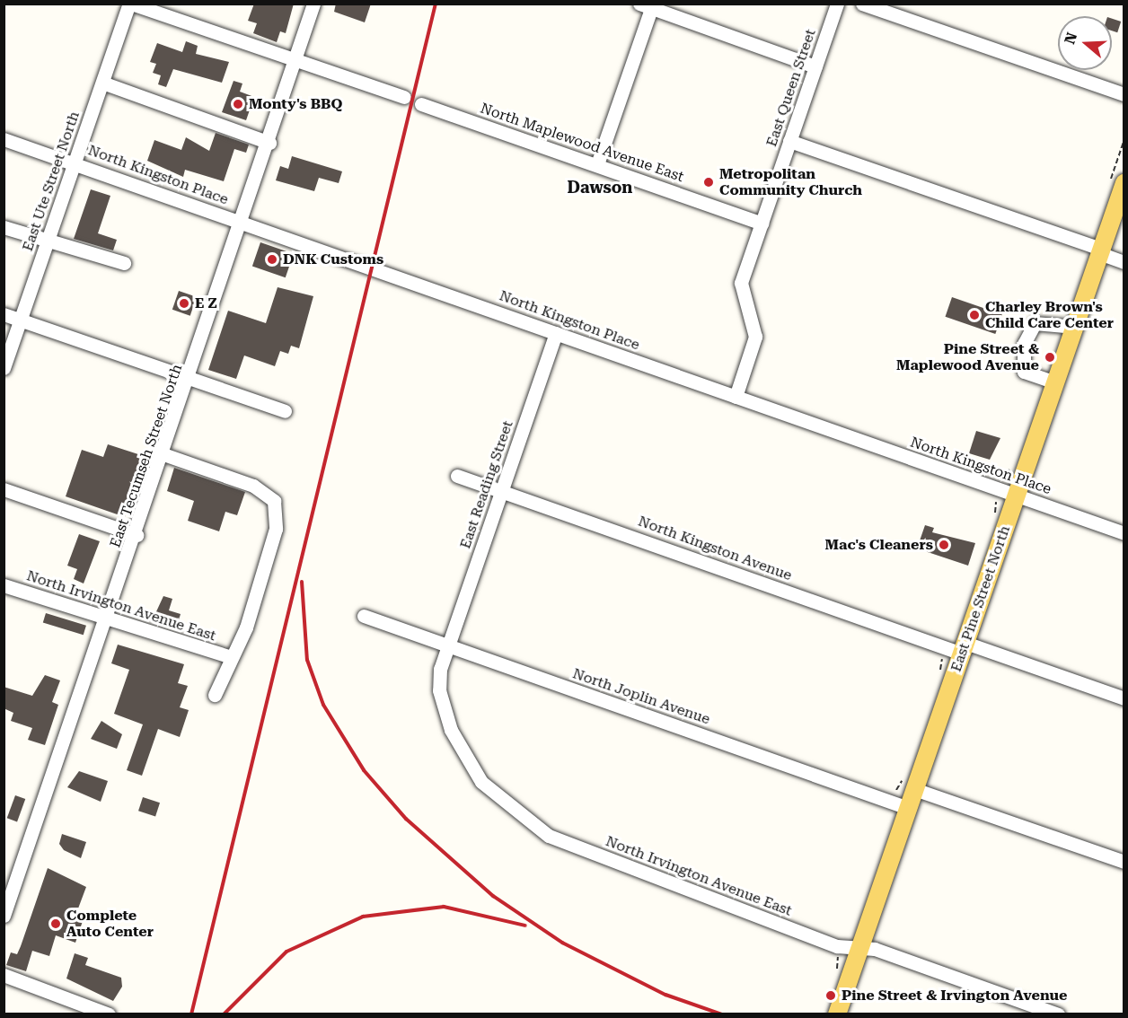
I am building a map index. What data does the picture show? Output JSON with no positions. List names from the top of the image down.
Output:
{
  "streets": {
    "main road": ["East Pine Street North"],
    "street": [
      "East Queen Street",
      "North Maplewood Avenue East",
      "North Kingston Place",
      "East Ute Street North",
      "East Tecumseh Street North",
      "East Reading Street",
      "North Kingston Avenue",
      "North Irvington Avenue East",
      "North Joplin Avenue"
    ]
  },
  "crossings": [
    ["East Queen Street", "North Maplewood Avenue East"],
    ["East Queen Street", "North Kingston Place"],
    ["North Kingston Place", "East Ute Street North"],
    ["North Kingston Place", "East Tecumseh Street North"],
    ["North Kingston Place", "East Reading Street"],
    ["North Kingston Place", "East Pine Street North"],
    ["East Tecumseh Street North", "North Irvington Avenue East"],
    ["East Reading Street", "North Kingston Avenue"],
    ["East Reading Street", "North Irvington Avenue East"],
    ["East Reading Street", "North Joplin Avenue"],
    ["North Kingston Avenue", "East Pine Street North"],
    ["East Pine Street North", "North Irvington Avenue East"],
    ["East Pine Street North", "North Joplin Avenue"],
    ["North Irvington Avenue East", "North Joplin Avenue"]
  ],
  "districts": ["Dawson"],
  "places": [
    "Monty's BBQ",
    "Metropolitan Community Church",
    "DNK Customs",
    "E Z",
    "Charley Brown's Child Care Center",
    "Pine Street & Maplewood Avenue",
    "Mac's Cleaners",
    "Complete Auto Center",
    "Pine Street & Irvington Avenue"
  ],
  "north": "left"
}
